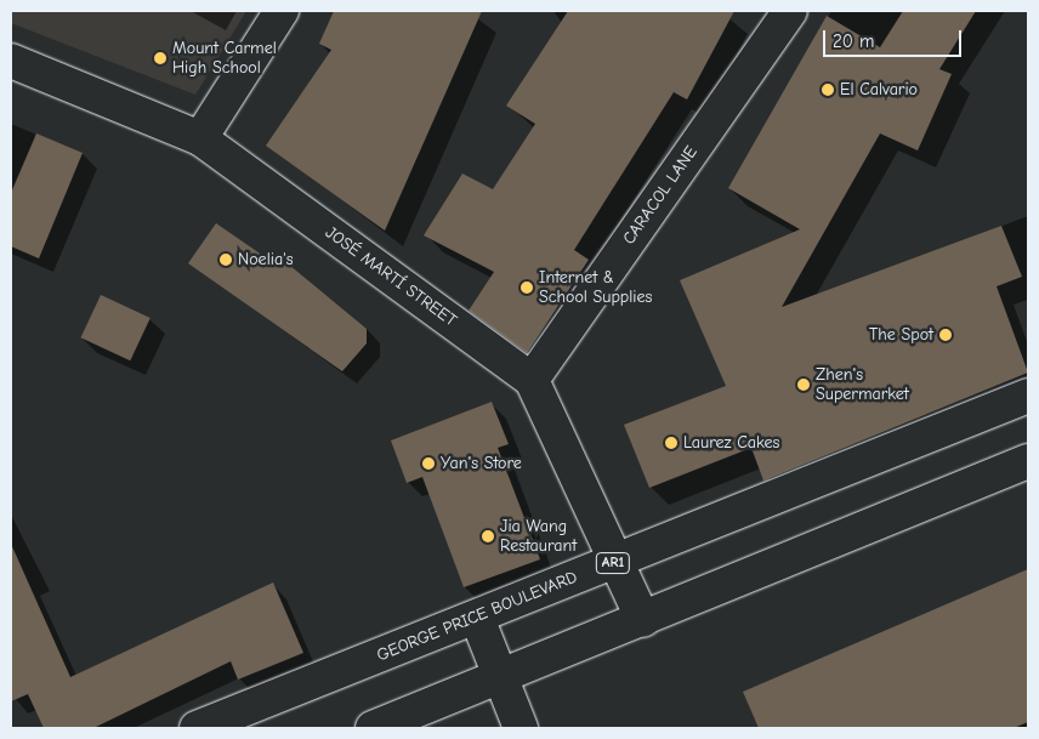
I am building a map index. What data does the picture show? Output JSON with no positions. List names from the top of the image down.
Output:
{
  "streets": {
    "main road": [
      "CARACOL LANE",
      "JOSÉ MARTÍ STREET",
      "AR1",
      "GEORGE PRICE BOULEVARD"
    ]
  },
  "crossings": [
    ["CARACOL LANE", "JOSÉ MARTÍ STREET"],
    ["JOSÉ MARTÍ STREET", "GEORGE PRICE BOULEVARD"]
  ],
  "places": [
    "Mount Carmel High School",
    "El Calvario",
    "Noelia's",
    "Internet & School Supplies",
    "The Spot",
    "Zhen's Supermarket",
    "Laurez Cakes",
    "Yan's Store",
    "Jia Wang Restaurant"
  ],
  "scale_bar": "20 m"
}
